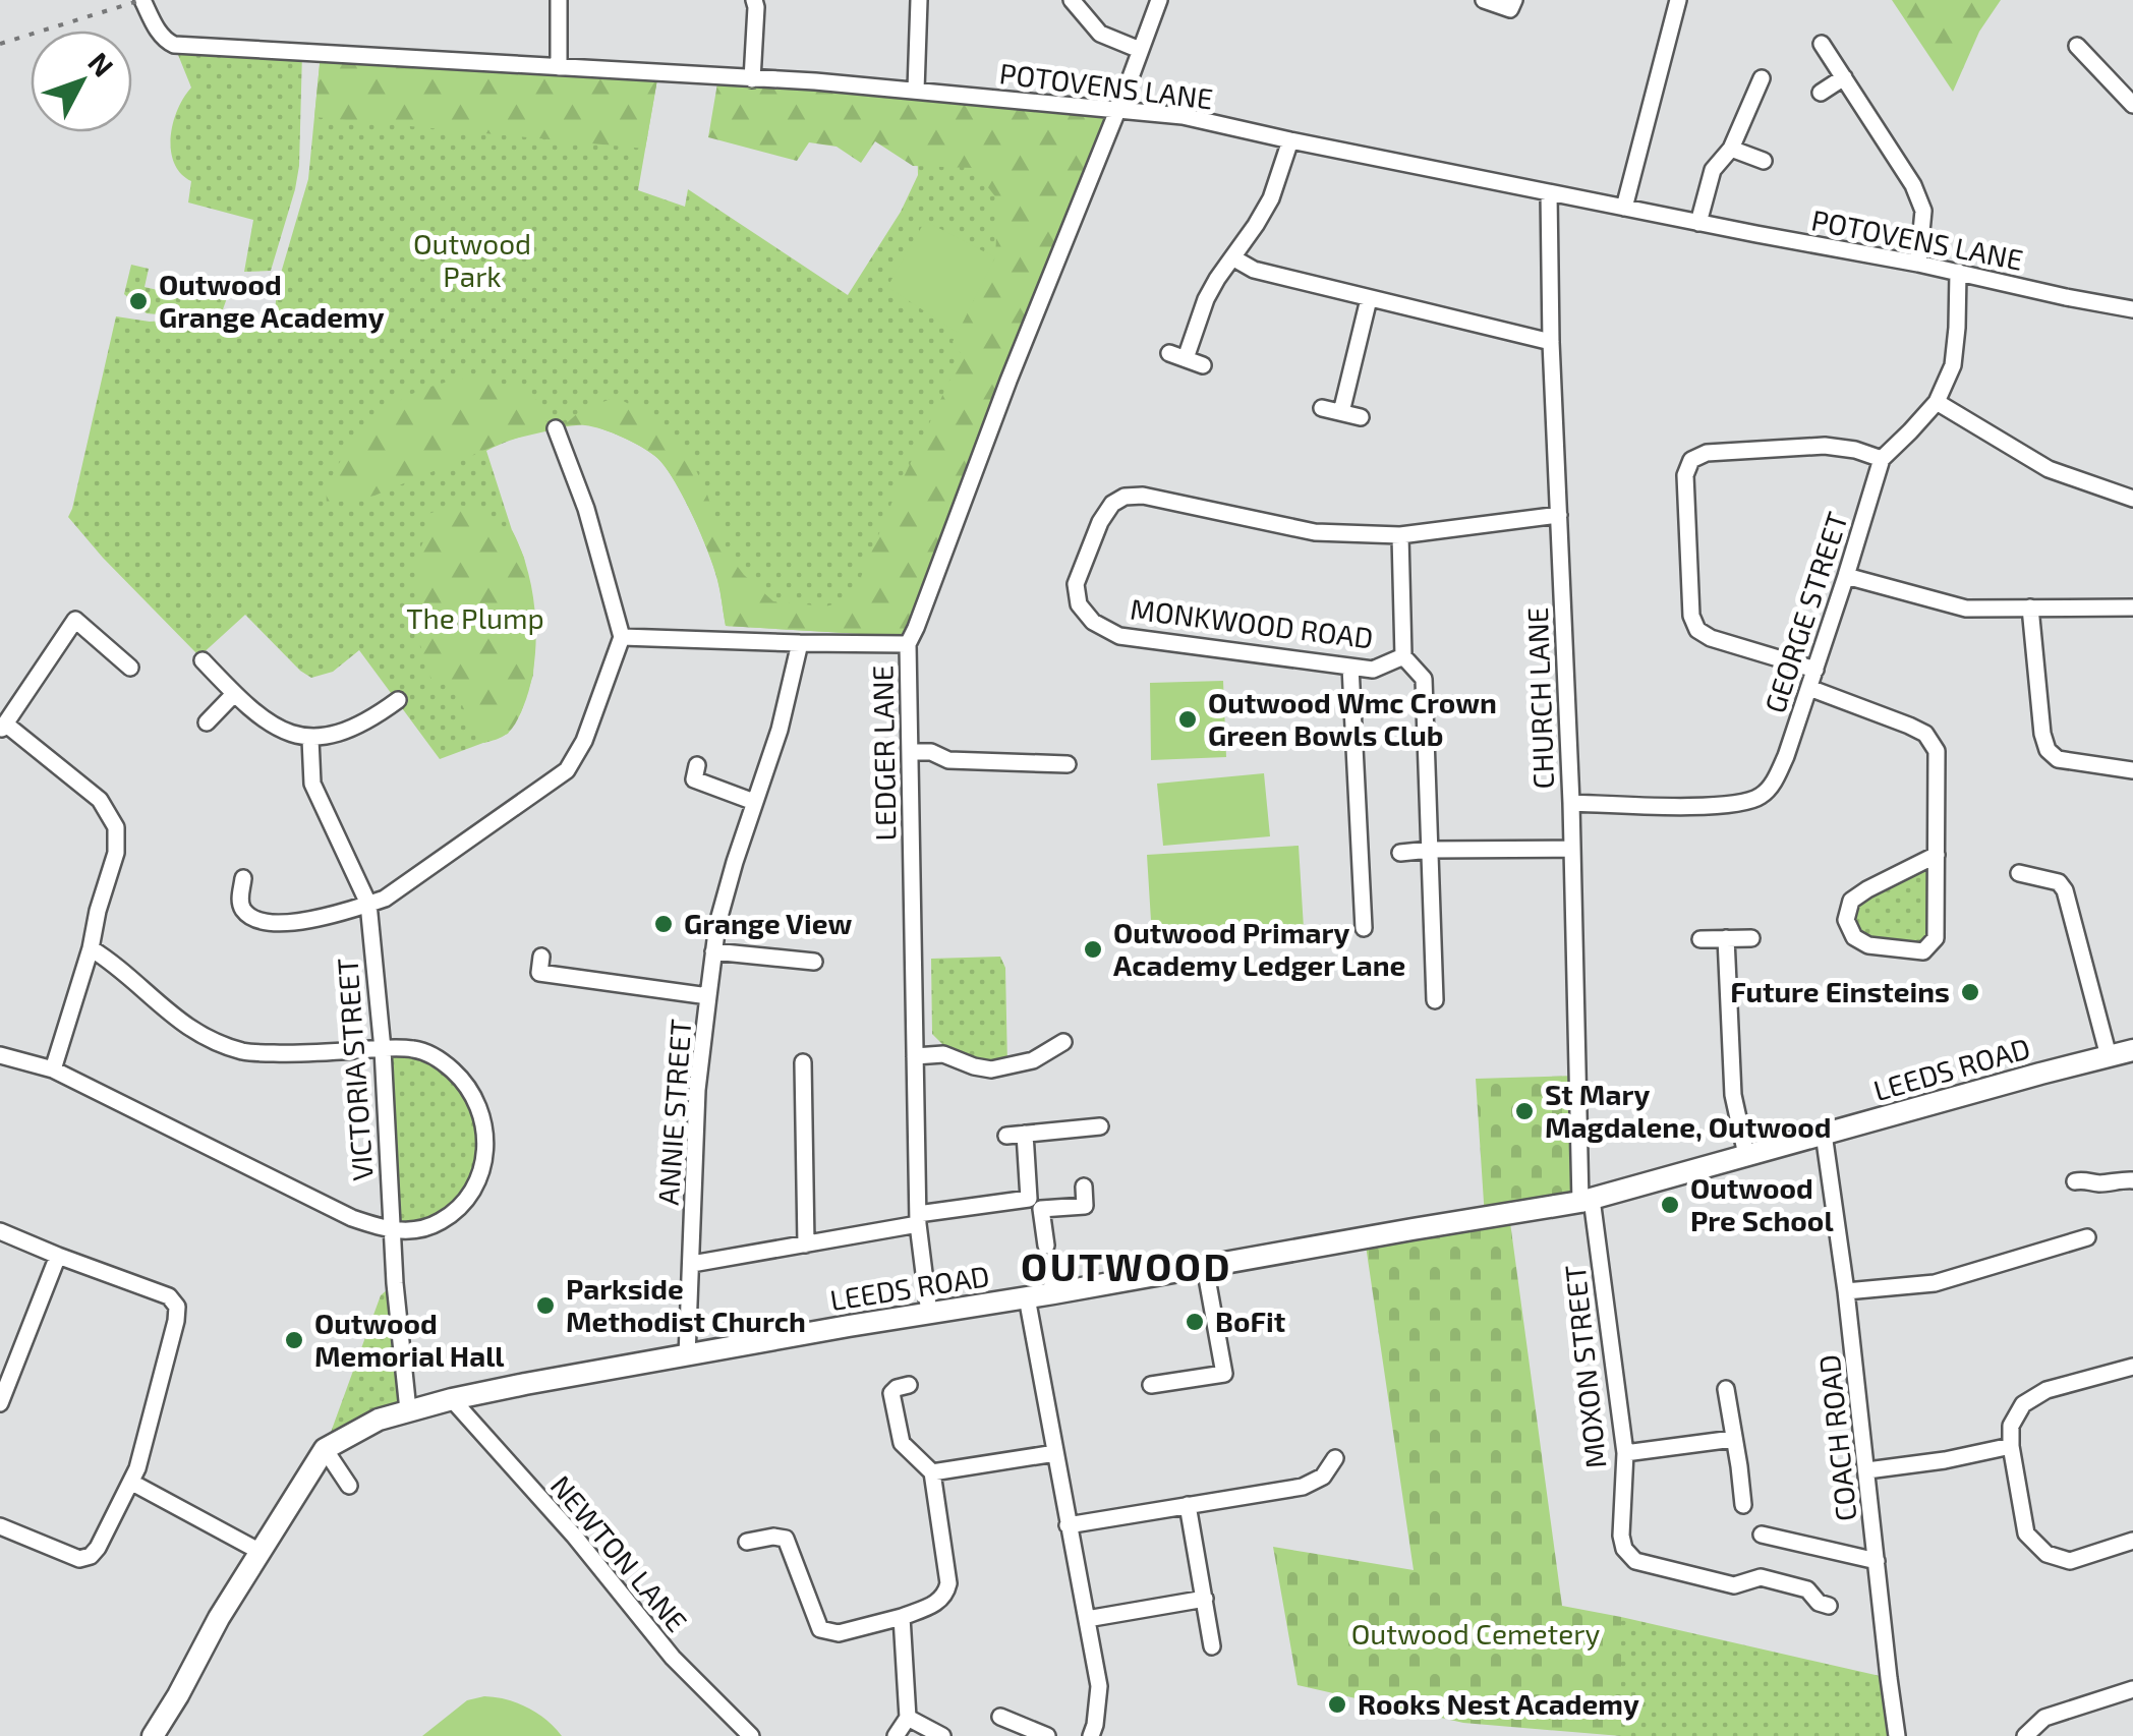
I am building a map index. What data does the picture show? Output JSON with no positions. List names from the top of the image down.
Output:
{
  "streets": {
    "main road": ["LEEDS ROAD"],
    "street": [
      "POTOVENS LANE",
      "GEORGE STREET",
      "MONKWOOD ROAD",
      "CHURCH LANE",
      "LEDGER LANE",
      "VICTORIA STREET",
      "ANNIE STREET",
      "MOXON STREET",
      "COACH ROAD",
      "NEWTON LANE"
    ]
  },
  "crossings": [
    ["POTOVENS LANE", "GEORGE STREET"],
    ["POTOVENS LANE", "CHURCH LANE"],
    ["POTOVENS LANE", "LEDGER LANE"],
    ["GEORGE STREET", "CHURCH LANE"],
    ["MONKWOOD ROAD", "CHURCH LANE"],
    ["CHURCH LANE", "LEEDS ROAD"],
    ["CHURCH LANE", "MOXON STREET"],
    ["LEDGER LANE", "LEEDS ROAD"],
    ["VICTORIA STREET", "LEEDS ROAD"],
    ["LEEDS ROAD", "ANNIE STREET"],
    ["LEEDS ROAD", "MOXON STREET"],
    ["LEEDS ROAD", "COACH ROAD"],
    ["LEEDS ROAD", "NEWTON LANE"]
  ],
  "districts": ["OUTWOOD"],
  "parks": ["Outwood Park", "The Plump", "Outwood Cemetery"],
  "places": [
    "Outwood Grange Academy",
    "Outwood Wmc Crown Green Bowls Club",
    "Grange View",
    "Outwood Primary Academy Ledger Lane",
    "Future Einsteins",
    "St Mary Magdalene, Outwood",
    "Outwood Pre School",
    "Parkside Methodist Church",
    "BoFit",
    "Outwood Memorial Hall",
    "Rooks Nest Academy"
  ],
  "north": "top right"
}
